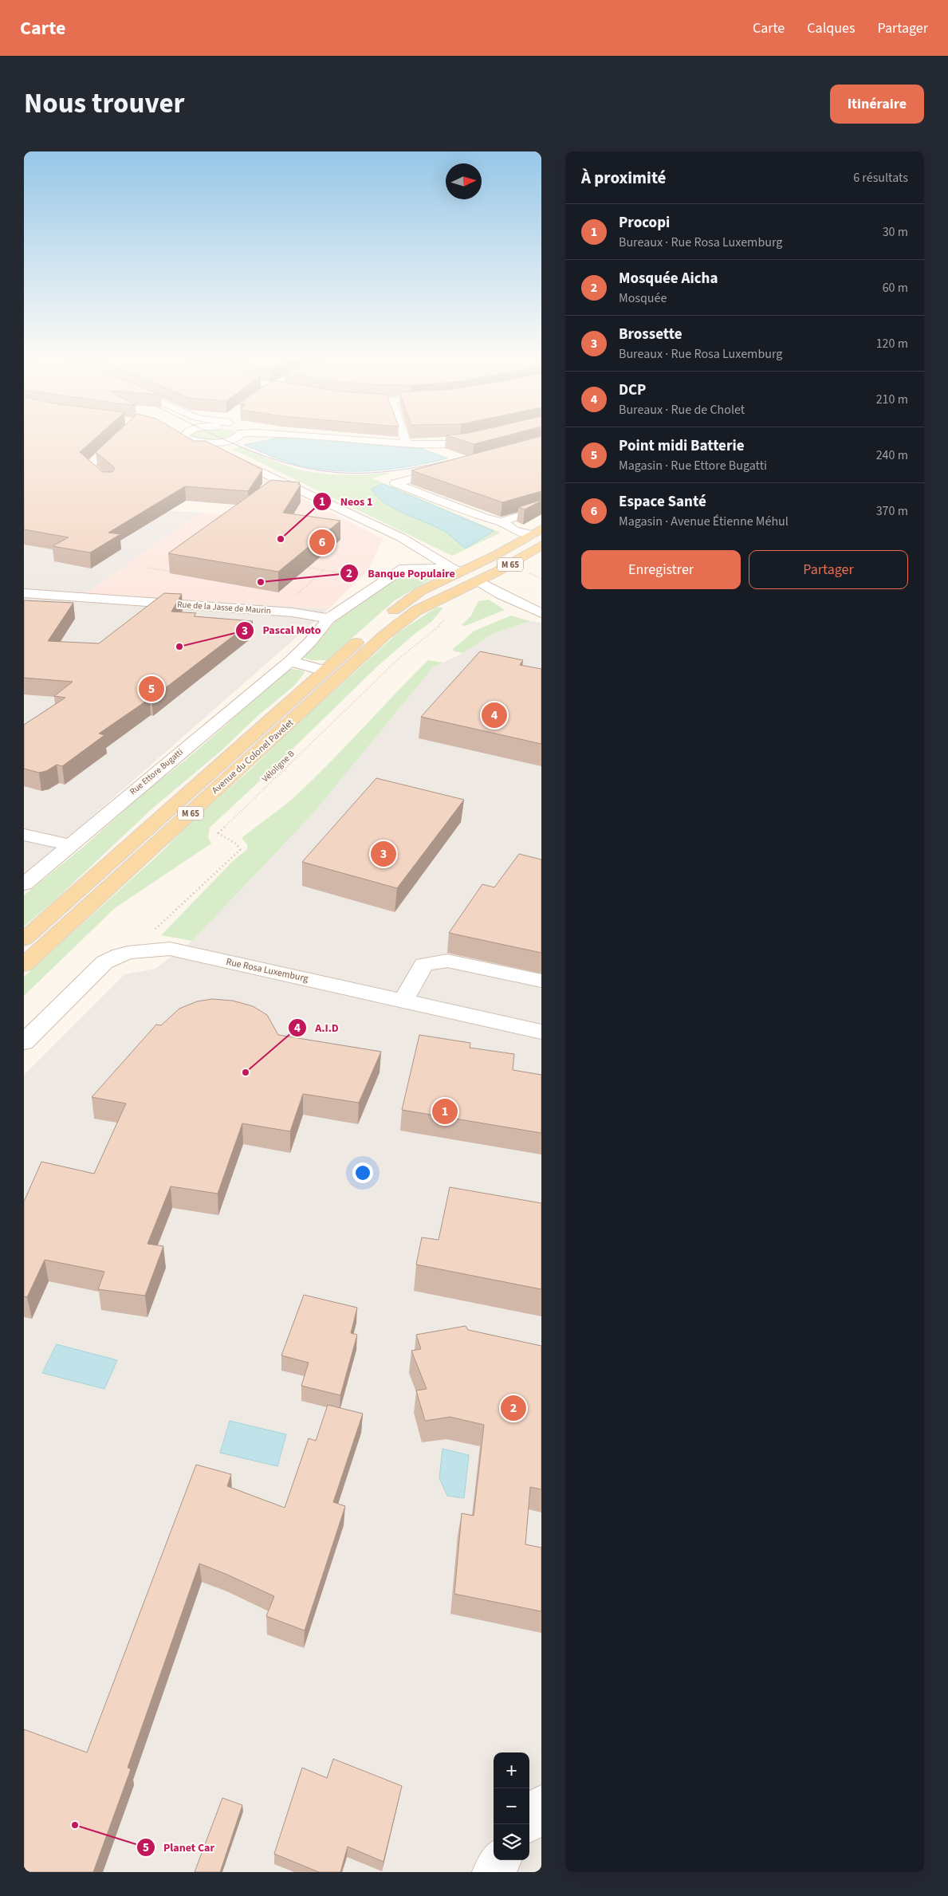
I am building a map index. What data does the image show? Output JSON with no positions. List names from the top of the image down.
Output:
{
  "streets": {
    "main road": ["M 65", "Avenue du Colonel Pavelet"],
    "street": ["Rue de la Jasse de Maurin", "Rue Ettore Bugatti", "Rue Rosa Luxemburg"],
    "path": ["Véloligne B"]
  },
  "crossings": [
    ["Rue de la Jasse de Maurin", "Rue Ettore Bugatti"]
  ],
  "places": [
    "Neos 1",
    "Banque Populaire",
    "Pascal Moto",
    "A.I.D",
    "Planet Car"
  ],
  "north": "right",
  "page": {
    "header": "Carte",
    "nav": ["Carte", "Calques", "Partager"],
    "title": "Nous trouver",
    "buttons": [
      "Itinéraire",
      ["Enregistrer", "Partager"]
    ],
    "heading": ["À proximité", "6 résultats"],
    "list": [
      {
        "mark": "1",
        "name": "Procopi",
        "note": "Bureaux · Rue Rosa Luxemburg",
        "value": "30 m"
      },
      {
        "mark": "2",
        "name": "Mosquée Aicha",
        "note": "Mosquée",
        "value": "60 m"
      },
      {
        "mark": "3",
        "name": "Brossette",
        "note": "Bureaux · Rue Rosa Luxemburg",
        "value": "120 m"
      },
      {
        "mark": "4",
        "name": "DCP",
        "note": "Bureaux · Rue de Cholet",
        "value": "210 m"
      },
      {
        "mark": "5",
        "name": "Point midi Batterie",
        "note": "Magasin · Rue Ettore Bugatti",
        "value": "240 m"
      },
      {
        "mark": "6",
        "name": "Espace Santé",
        "note": "Magasin · Avenue Étienne Méhul",
        "value": "370 m"
      }
    ],
    "pins": [
      "6",
      "5",
      "4",
      "3",
      "1",
      "2"
    ],
    "map_buttons": ["+", "−"]
  }
}
